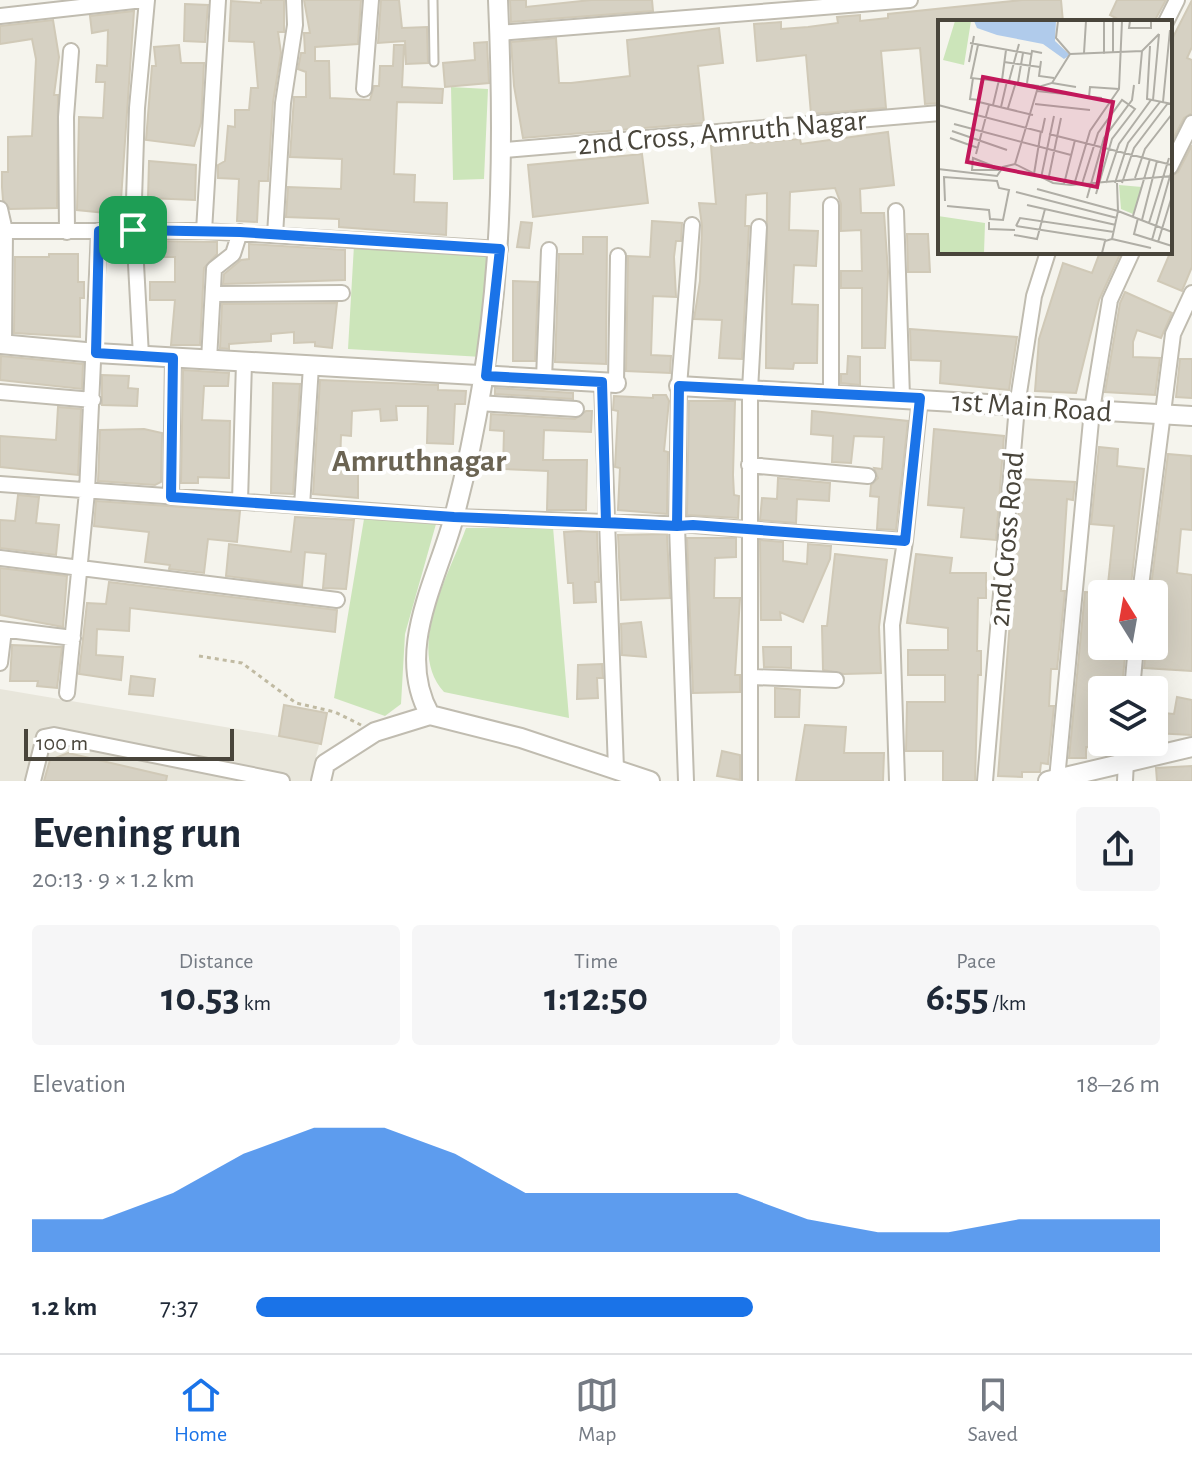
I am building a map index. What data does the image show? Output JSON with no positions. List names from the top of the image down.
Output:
{
  "streets": {
    "street": ["2nd Cross, Amruth Nagar", "1st Main Road", "2nd Cross Road"]
  },
  "crossings": [
    ["1st Main Road", "2nd Cross Road"]
  ],
  "districts": ["Amruthnagar"],
  "scale_bar": "100 m",
  "north": "top",
  "page": {
    "scale": "100 m",
    "heading": ["Evening run", "20:13 · 9 × 1.2 km"],
    "stats": [
      ["Distance", "10.53 km"],
      ["Time", "1:12:50"],
      ["Pace", "6:55 /km"]
    ],
    "chart": ["Elevation", "18–26 m"],
    "list": [
      {
        "name": "1.2 km",
        "note": "7:37"
      }
    ],
    "tabs": ["Home", "Map", "Saved"]
  }
}
